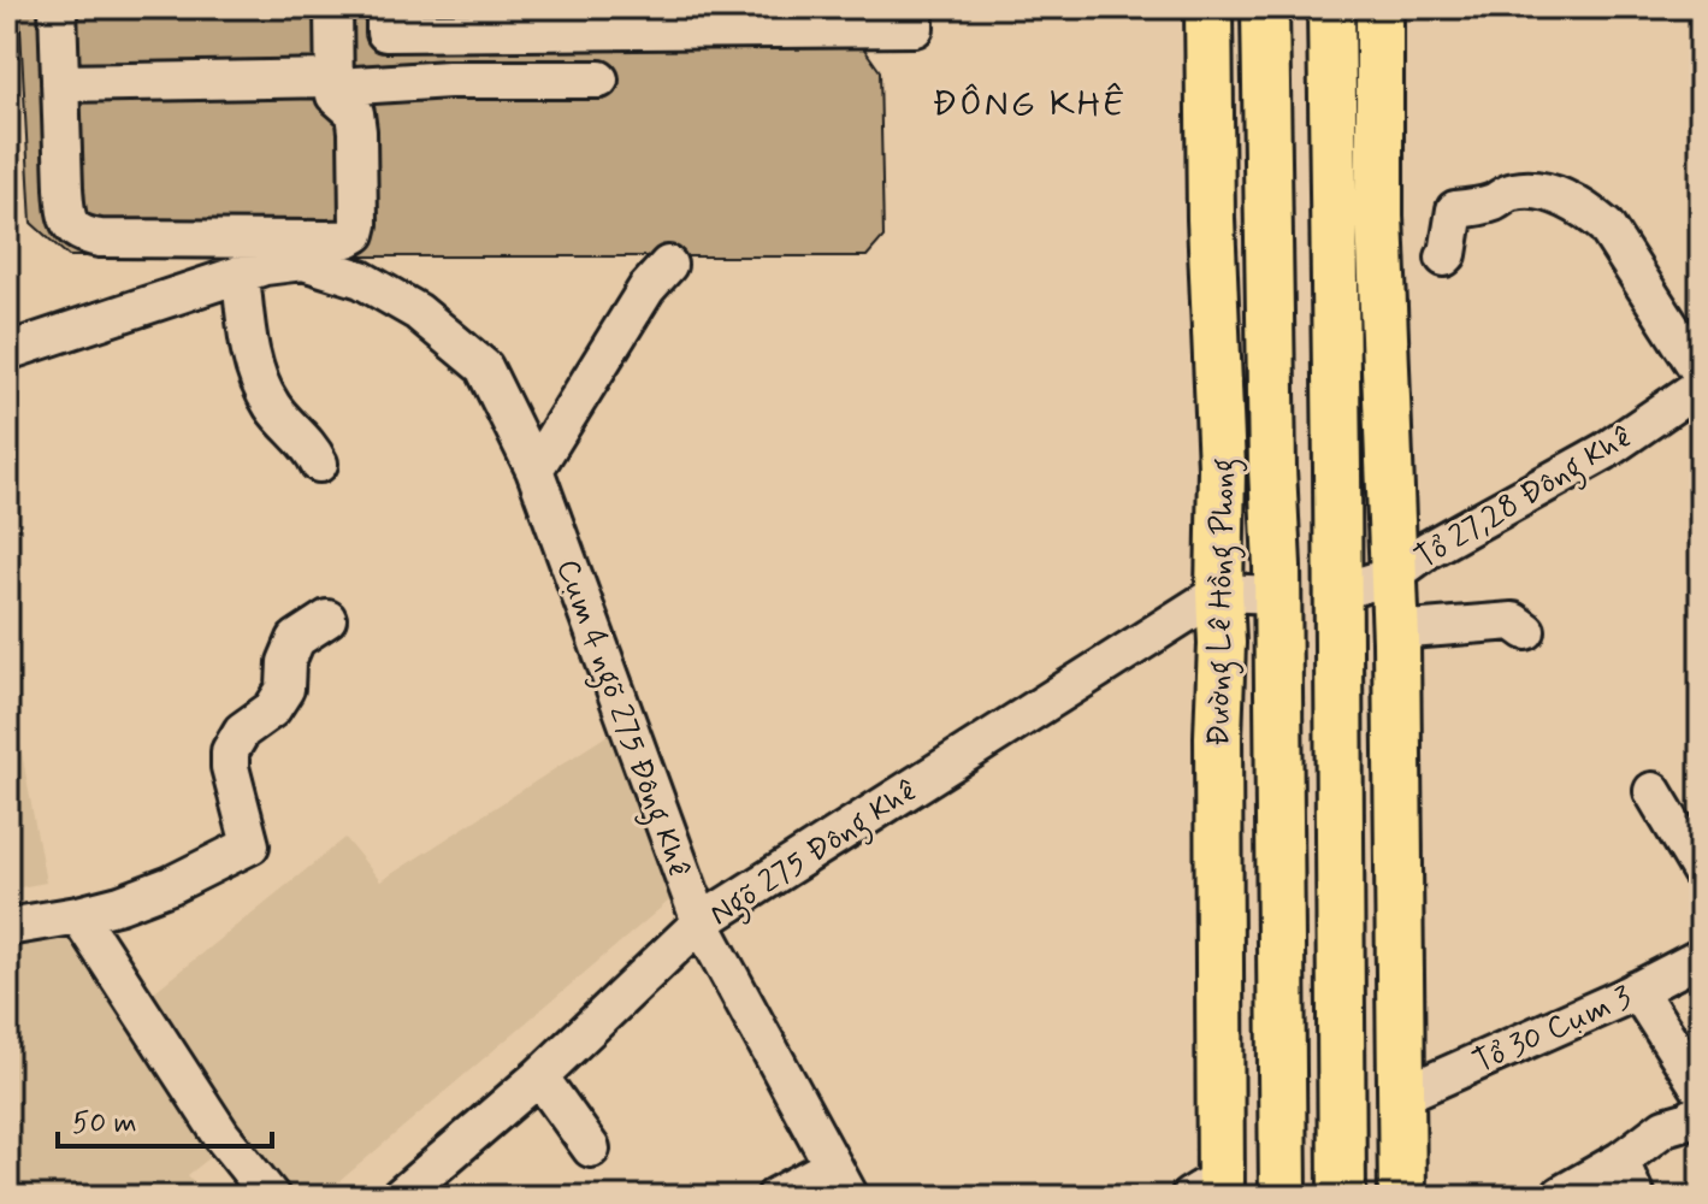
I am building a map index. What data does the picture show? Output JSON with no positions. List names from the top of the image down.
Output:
{
  "streets": {
    "main road": ["Đường Lê Hồng Phong"],
    "street": [
      "Tổ 27,28 Đông Khê",
      "Cụm 4 ngõ 275 Đông Khê",
      "Ngõ 275 Đông Khê",
      "Tổ 30 Cụm 3"
    ]
  },
  "crossings": [
    ["Đường Lê Hồng Phong", "Ngõ 275 Đông Khê"],
    ["Cụm 4 ngõ 275 Đông Khê", "Ngõ 275 Đông Khê"]
  ],
  "districts": ["ĐÔNG KHÊ"],
  "scale_bar": "50 m"
}
